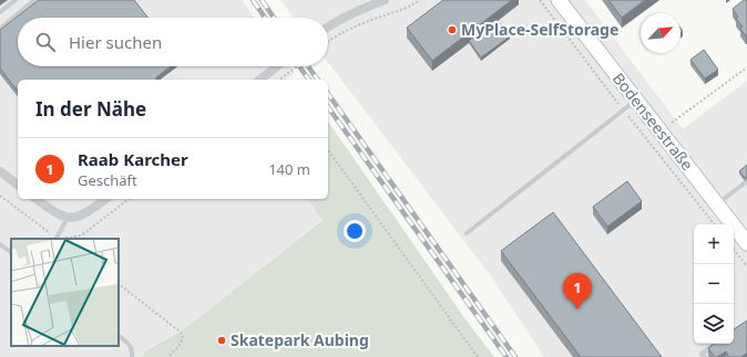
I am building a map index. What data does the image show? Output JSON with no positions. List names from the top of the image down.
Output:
{
  "streets": {
    "main road": ["Bodenseestraße"]
  },
  "places": ["MyPlace-SelfStorage", "Skatepark Aubing"],
  "north": "top right",
  "page": {
    "search": "Hier suchen",
    "heading": "In der Nähe",
    "list": [
      {
        "mark": "1",
        "name": "Raab Karcher",
        "note": "Geschäft",
        "value": "140 m"
      }
    ],
    "map_buttons": ["+", "−"],
    "pins": "1"
  }
}
